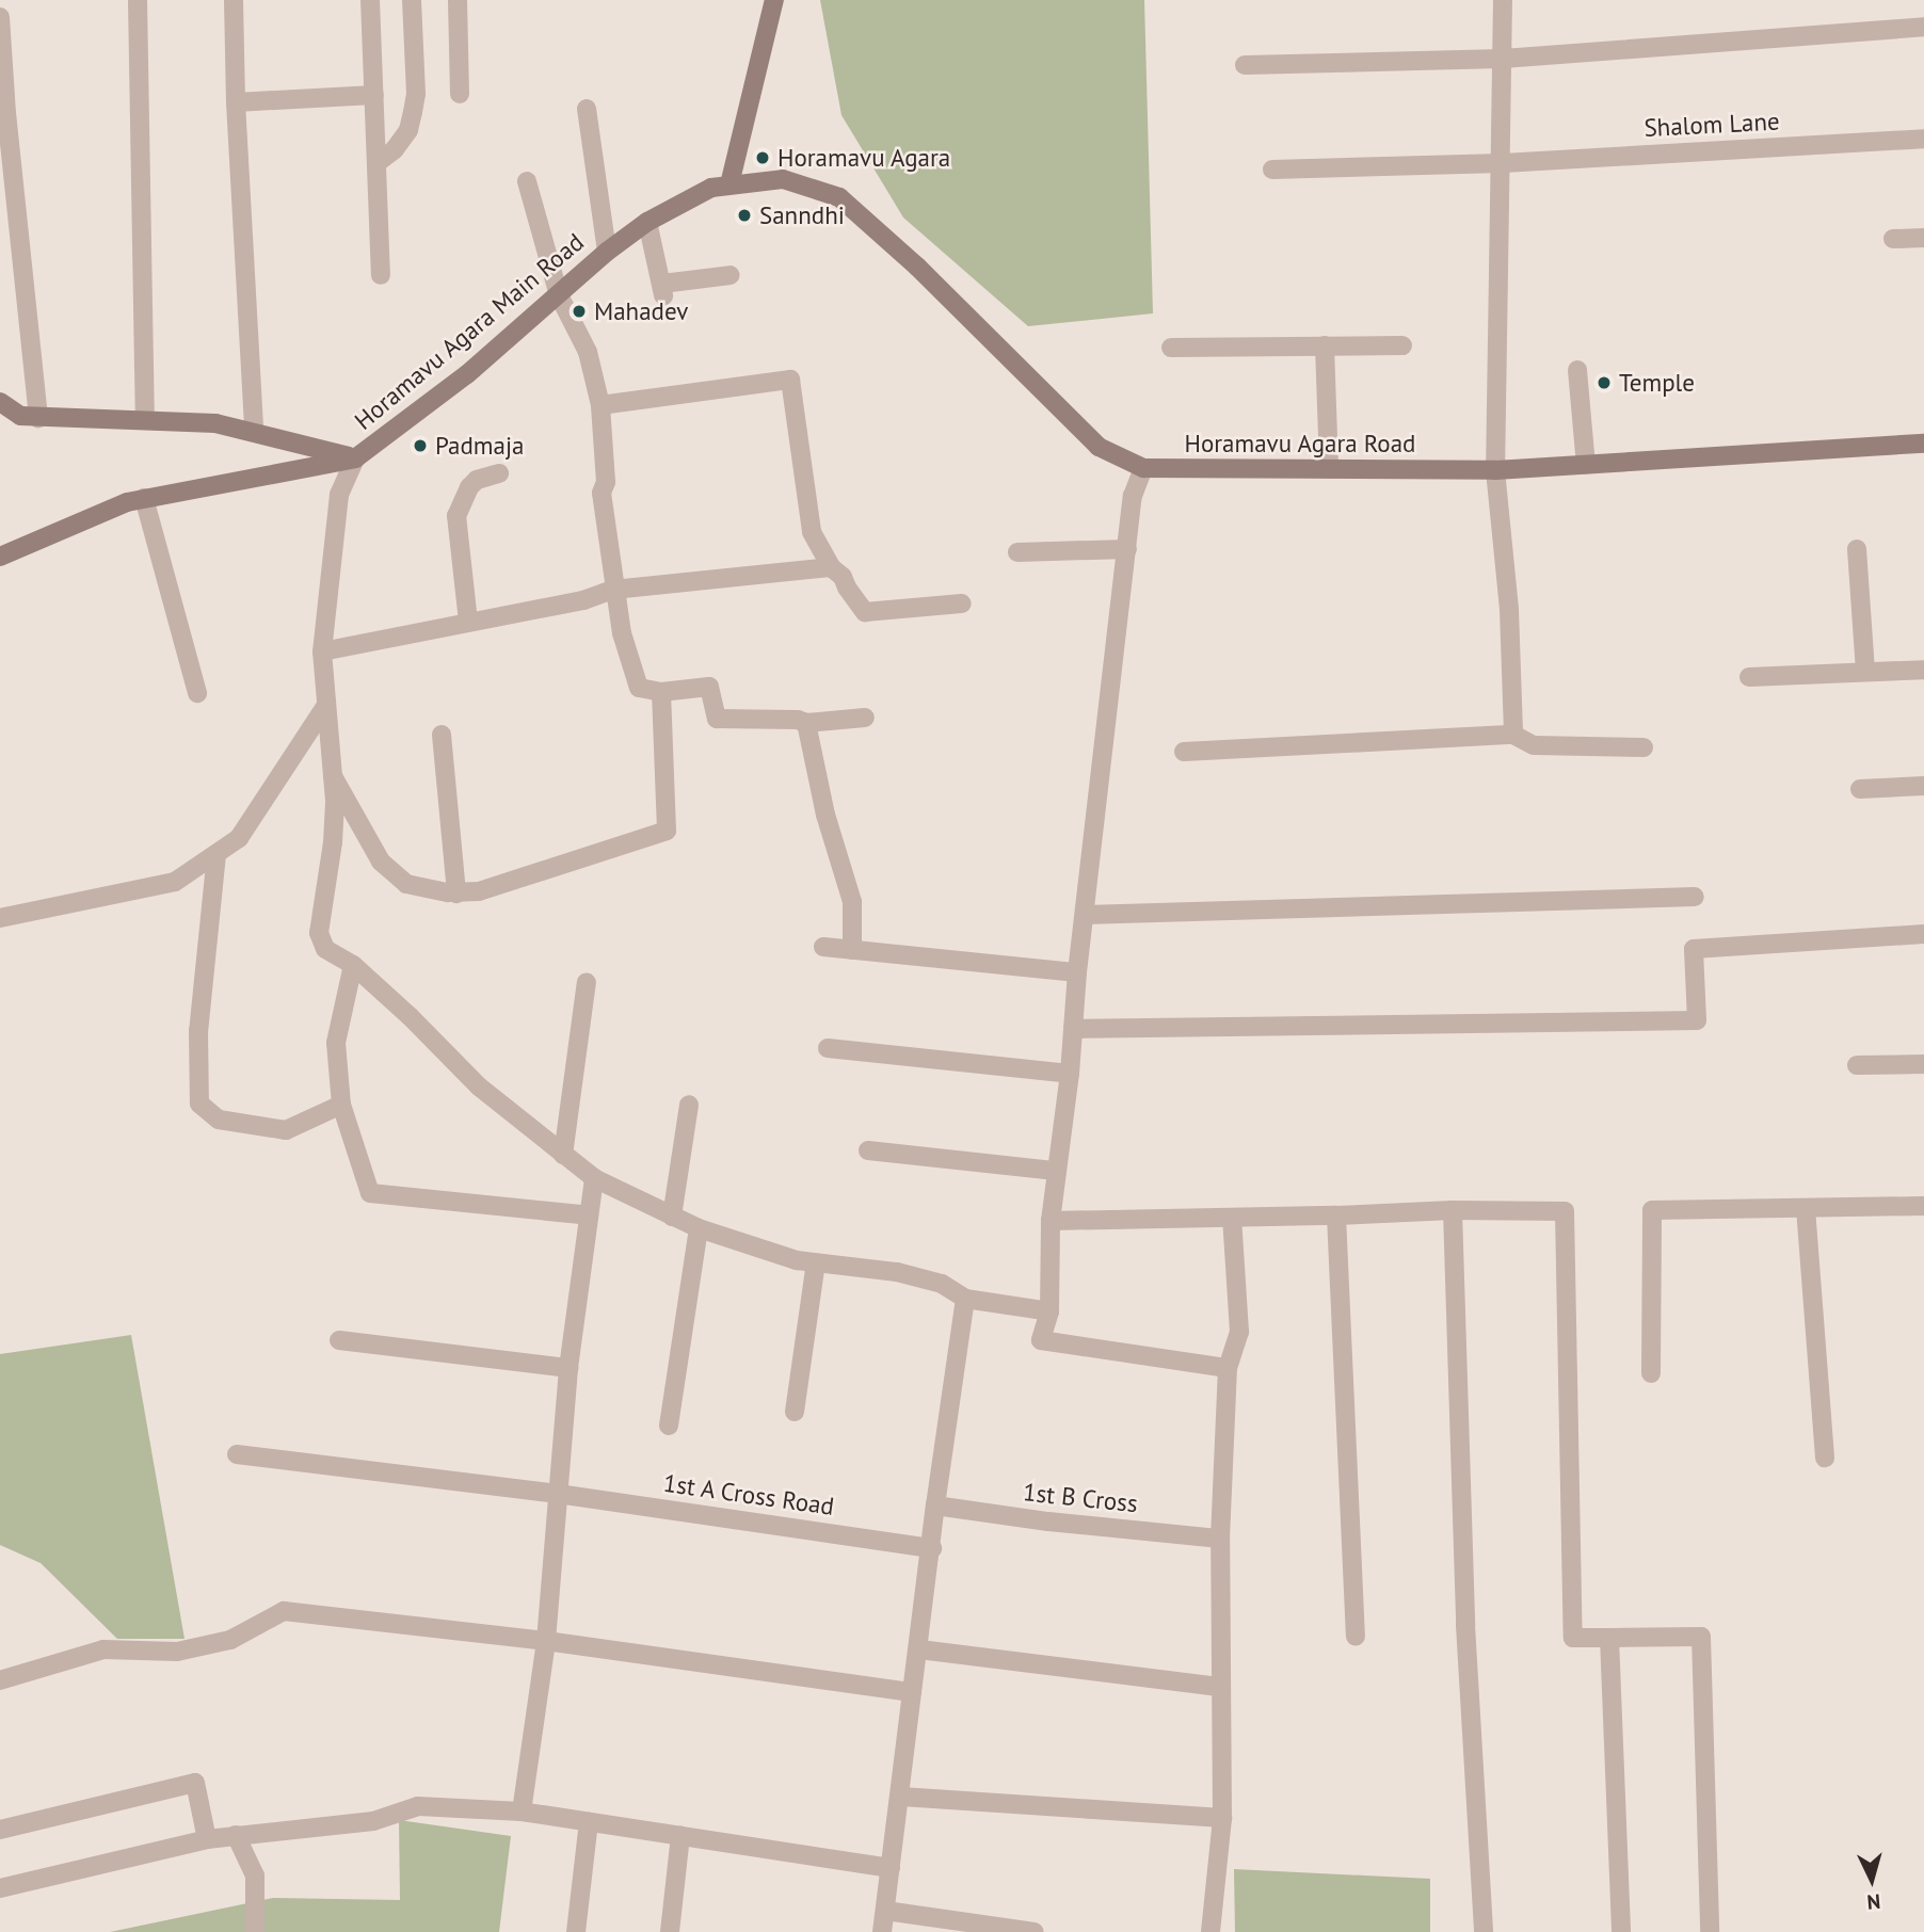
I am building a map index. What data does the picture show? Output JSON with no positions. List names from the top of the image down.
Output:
{
  "streets": {
    "street": [
      "Shalom Lane",
      "Horamavu Agara Main Road",
      "Horamavu Agara Road",
      "1st A Cross Road",
      "1st B Cross"
    ]
  },
  "crossings": [
    ["Horamavu Agara Main Road", "Horamavu Agara Road"]
  ],
  "places": [
    "Horamavu Agara",
    "Sanndhi",
    "Mahadev",
    "Temple",
    "Padmaja"
  ],
  "north": "bottom"
}
